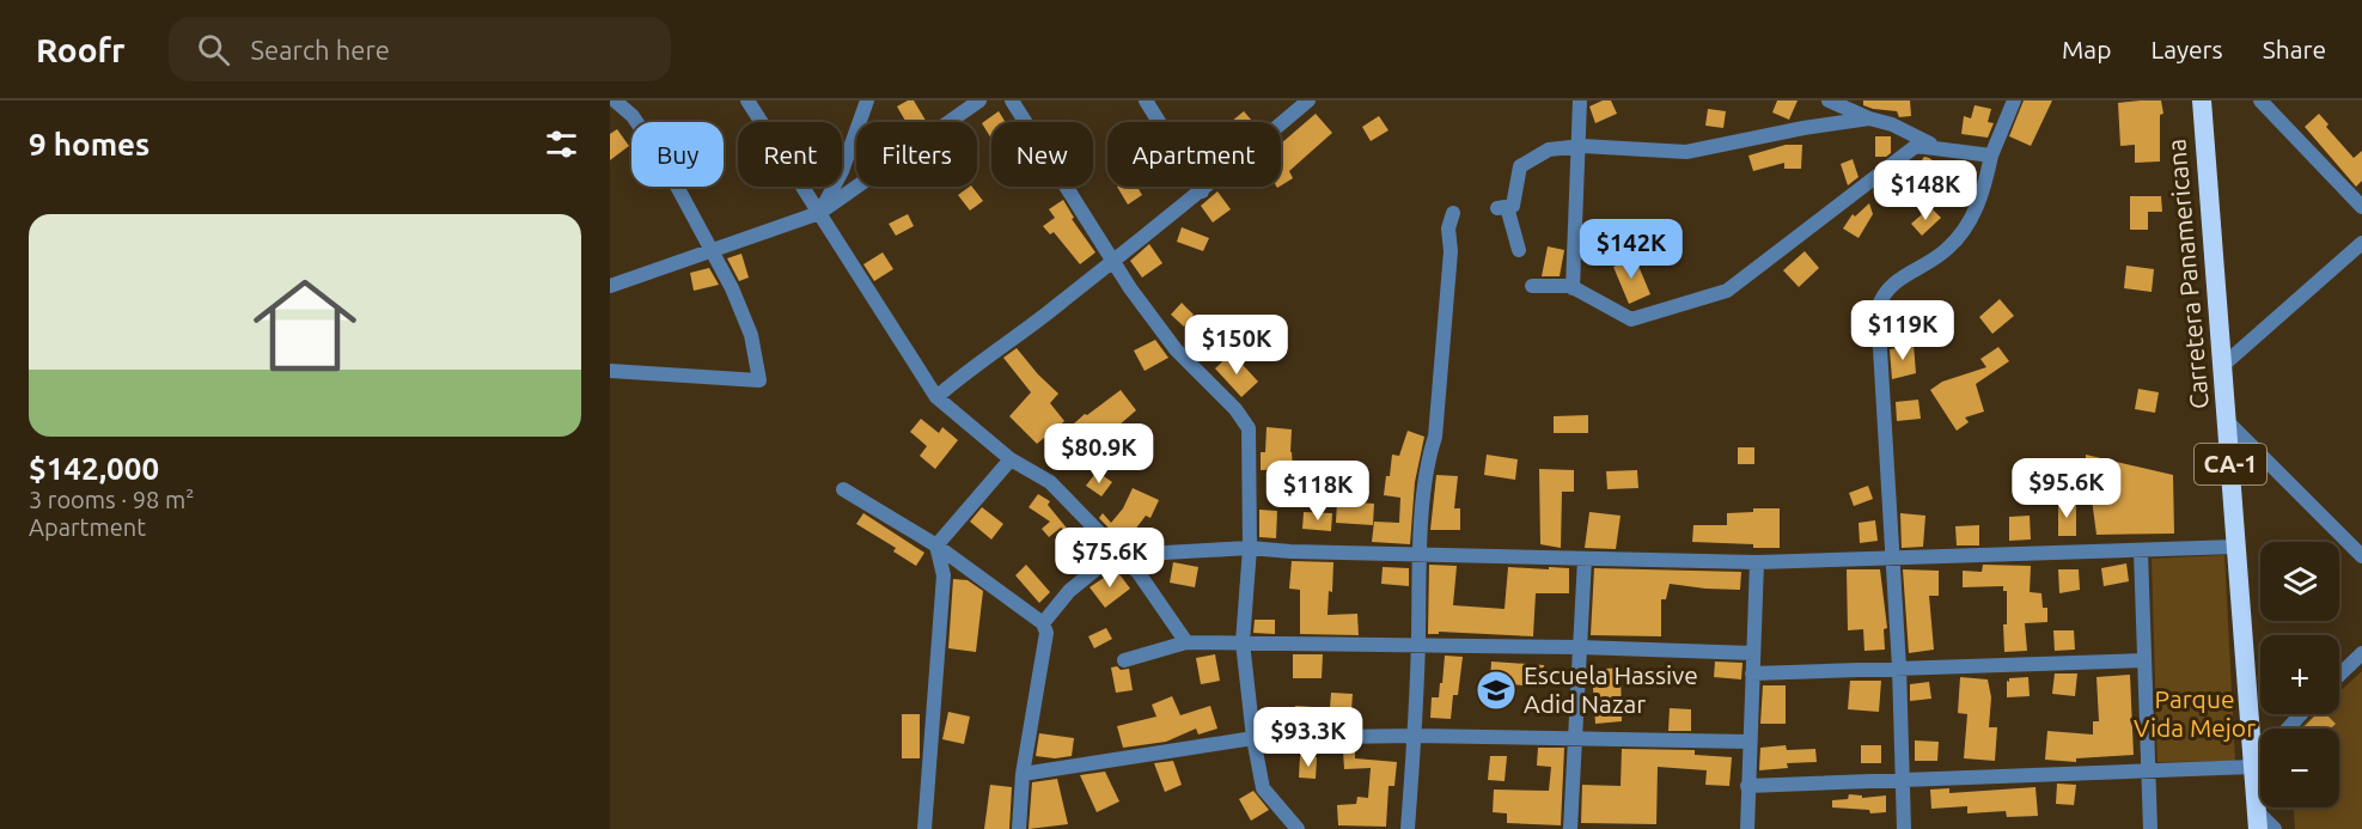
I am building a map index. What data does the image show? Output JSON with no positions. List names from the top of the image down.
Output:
{
  "streets": {
    "highway": ["Carretera Panamericana", "CA-1"]
  },
  "parks": ["Parque Vida Mejor"],
  "places": {
    "school or university": ["Escuela Hassive Adid Nazar"]
  },
  "page": {
    "header": "Roofr",
    "search": "Search here",
    "nav": ["Map", "Layers", "Share"],
    "heading": "9 homes",
    "chip": [
      "Buy",
      "Rent",
      "Filters",
      "New",
      "Apartment"
    ],
    "price": [
      "$148K",
      "$142K",
      "$119K",
      "$150K",
      "$80.9K",
      "$95.6K",
      "$118K",
      "$75.6K",
      "$93.3K"
    ],
    "list": [
      {
        "name": "$142,000",
        "note": "3 rooms · 98 m² · Apartment"
      }
    ],
    "map_buttons": ["+", "−"]
  }
}
